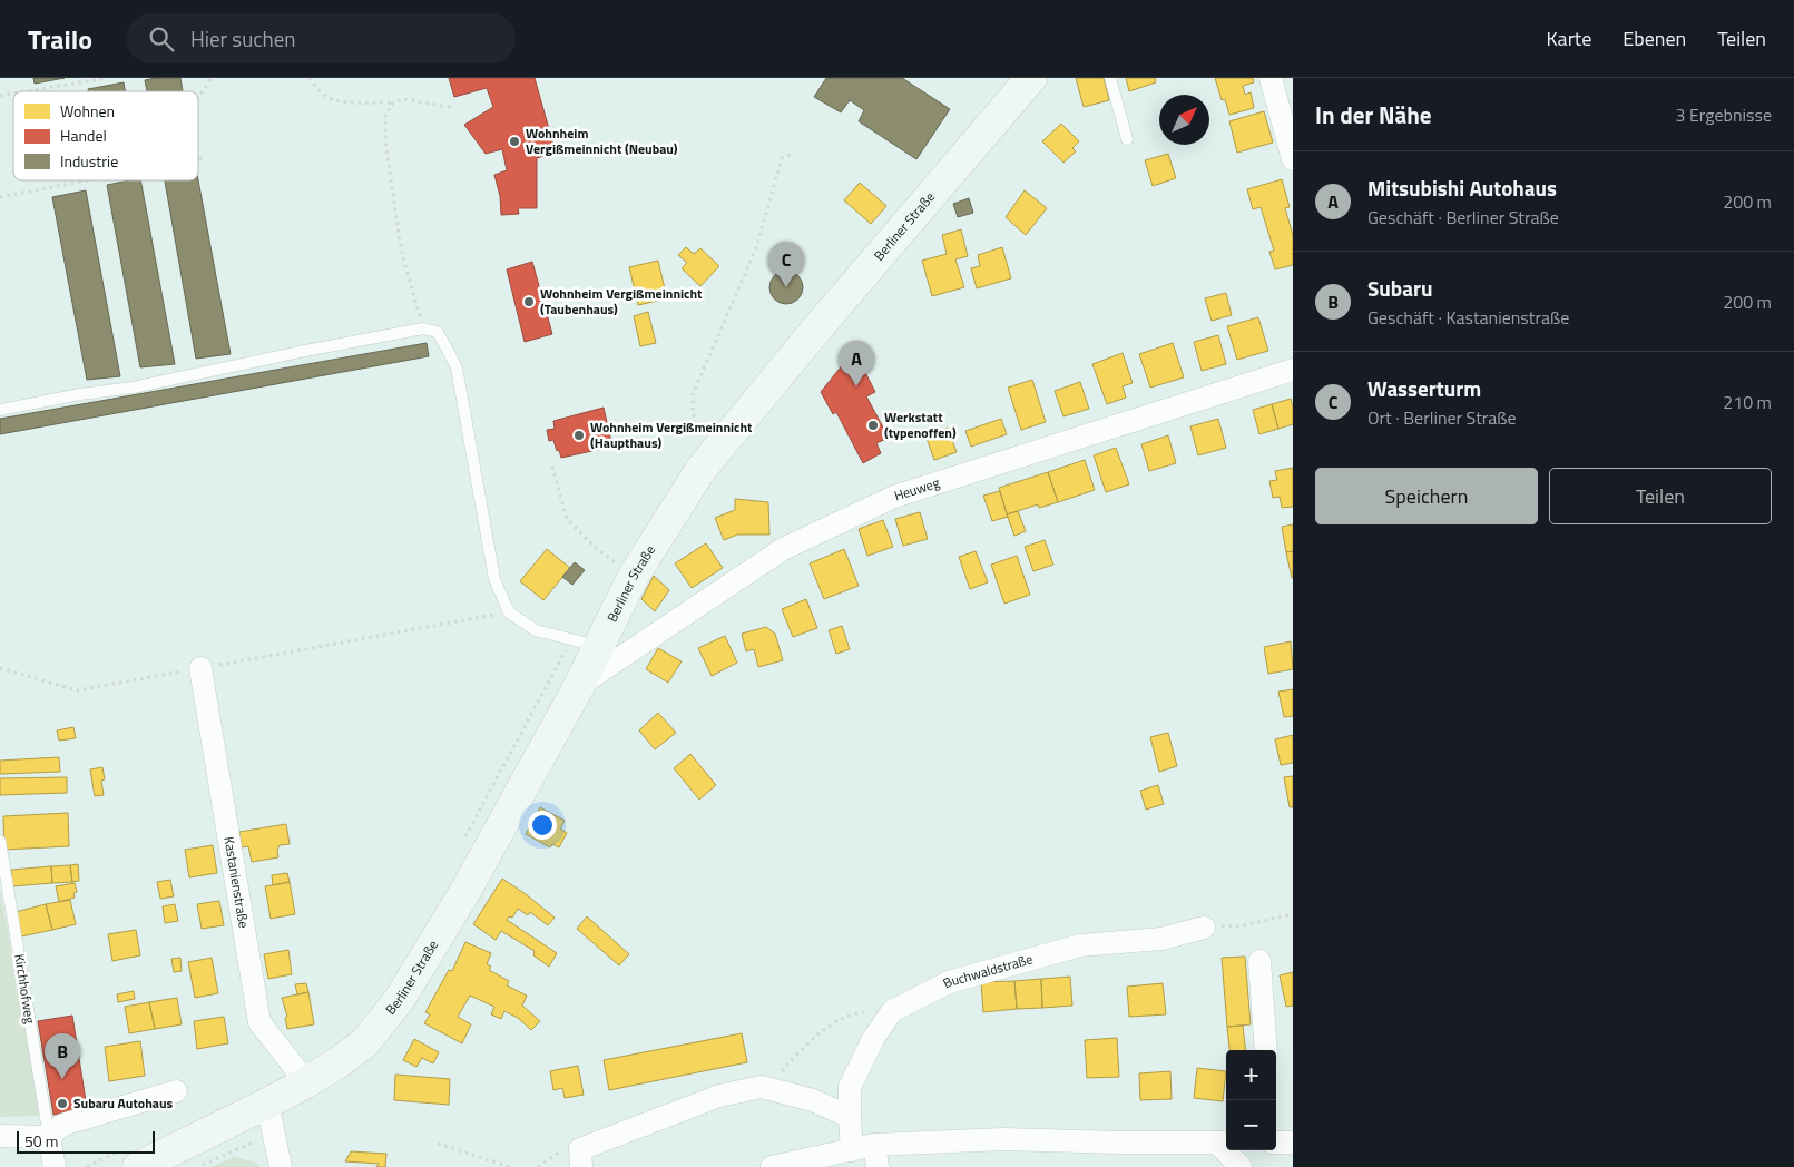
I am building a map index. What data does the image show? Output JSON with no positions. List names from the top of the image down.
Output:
{
  "streets": {
    "main road": ["Berliner Straße"],
    "street": ["Heuweg", "Kastanienstraße", "Buchwaldstraße"],
    "lane": ["Kirchhofweg"]
  },
  "crossings": [
    ["Berliner Straße", "Heuweg"],
    ["Berliner Straße", "Kastanienstraße"]
  ],
  "places": [
    "Wohnheim Vergißmeinnicht (Neubau)",
    "Wohnheim Vergißmeinnicht (Taubenhaus)",
    "Werkstatt (typenoffen)",
    "Wohnheim Vergißmeinnicht (Haupthaus)",
    "Subaru Autohaus"
  ],
  "legend": ["Wohnen", "Handel", "Industrie"],
  "scale_bar": "50 m",
  "north": "top right",
  "page": {
    "header": "Trailo",
    "search": "Hier suchen",
    "nav": ["Karte", "Ebenen", "Teilen"],
    "heading": ["In der Nähe", "3 Ergebnisse"],
    "list": [
      {
        "mark": "A",
        "name": "Mitsubishi Autohaus",
        "note": "Geschäft · Berliner Straße",
        "value": "200 m"
      },
      {
        "mark": "B",
        "name": "Subaru",
        "note": "Geschäft · Kastanienstraße",
        "value": "200 m"
      },
      {
        "mark": "C",
        "name": "Wasserturm",
        "note": "Ort · Berliner Straße",
        "value": "210 m"
      }
    ],
    "pins": ["C", "A", "B"],
    "buttons": ["Speichern", "Teilen"],
    "map_buttons": ["+", "−"],
    "scale": "50 m"
  }
}
